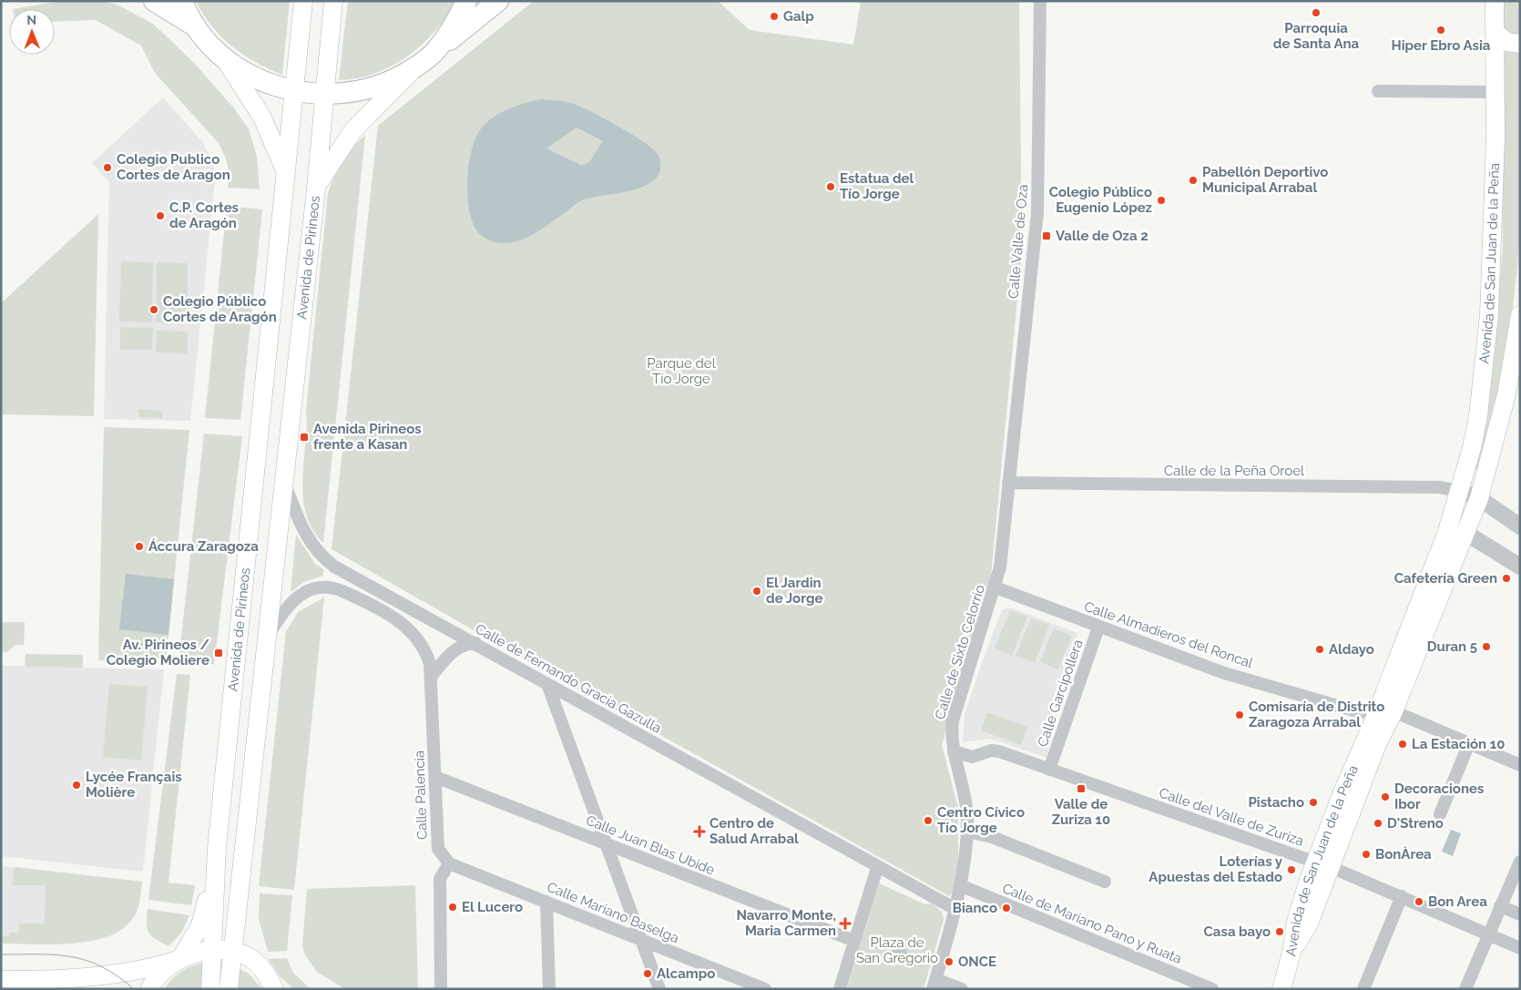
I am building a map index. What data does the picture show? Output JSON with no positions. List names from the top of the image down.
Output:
{
  "streets": {
    "main road": ["Avenida de Pirineos", "Avenida de San Juan de la Peña"],
    "street": [
      "Calle Valle de Oza",
      "Calle de la Peña Oroel",
      "Calle Almadieros del Roncal",
      "Calle de Sixto Celorrio",
      "Calle de Fernando Gracia Gazulla",
      "Calle Garcipollera",
      "Calle Palencia",
      "Calle del Valle de Zuriza",
      "Calle Juan Blas Ubide",
      "Calle Mariano Baselga",
      "Calle de Mariano Pano y Ruata"
    ]
  },
  "crossings": [
    ["Calle Valle de Oza", "Calle de la Peña Oroel"],
    ["Calle Valle de Oza", "Calle de Sixto Celorrio"],
    ["Avenida de Pirineos", "Calle de Fernando Gracia Gazulla"],
    ["Avenida de Pirineos", "Calle Palencia"],
    ["Avenida de San Juan de la Peña", "Calle de la Peña Oroel"],
    ["Avenida de San Juan de la Peña", "Calle Almadieros del Roncal"],
    ["Avenida de San Juan de la Peña", "Calle del Valle de Zuriza"],
    ["Calle de la Peña Oroel", "Calle de Sixto Celorrio"],
    ["Calle Almadieros del Roncal", "Calle de Sixto Celorrio"],
    ["Calle Almadieros del Roncal", "Calle Garcipollera"],
    ["Calle de Sixto Celorrio", "Calle del Valle de Zuriza"],
    ["Calle de Sixto Celorrio", "Calle de Mariano Pano y Ruata"],
    ["Calle Garcipollera", "Calle del Valle de Zuriza"],
    ["Calle Palencia", "Calle Juan Blas Ubide"],
    ["Calle Palencia", "Calle Mariano Baselga"]
  ],
  "parks": ["Parque del Tío Jorge", "Plaza de San Gregorio"],
  "places": {
    "other": [
      "Parroquia de Santa Ana",
      "Galp",
      "Hiper Ebro Asia",
      "Colegio Publico Cortes de Aragon",
      "Pabellón Deportivo Municipal Arrabal",
      "Estatua del Tío Jorge",
      "Colegio Público Eugenio López",
      "C.P. Cortes de Aragón",
      "Colegio Público Cortes de Aragón",
      "Áccura Zaragoza",
      "Cafetería Green",
      "El Jardin de Jorge",
      "Duran 5",
      "Aldayo",
      "Comisaría de Distrito Zaragoza Arrabal",
      "La Estación 10",
      "Lycée Français Molière",
      "Decoraciones Ibor",
      "Pistacho",
      "Centro Cívico Tío Jorge",
      "D'Streno",
      "BonÀrea",
      "Loterías y Apuestas del Estado",
      "Bon Area",
      "El Lucero",
      "Bianco",
      "Casa bayo",
      "ONCE",
      "Alcampo"
    ],
    "transit": [
      "Valle de Oza 2",
      "Avenida Pirineos frente a Kasan",
      "Av. Pirineos / Colegio Moliere",
      "Valle de Zuriza 10"
    ],
    "health": ["Centro de Salud Arrabal", "Navarro Monte, Maria Carmen"]
  },
  "north": "top"
}
